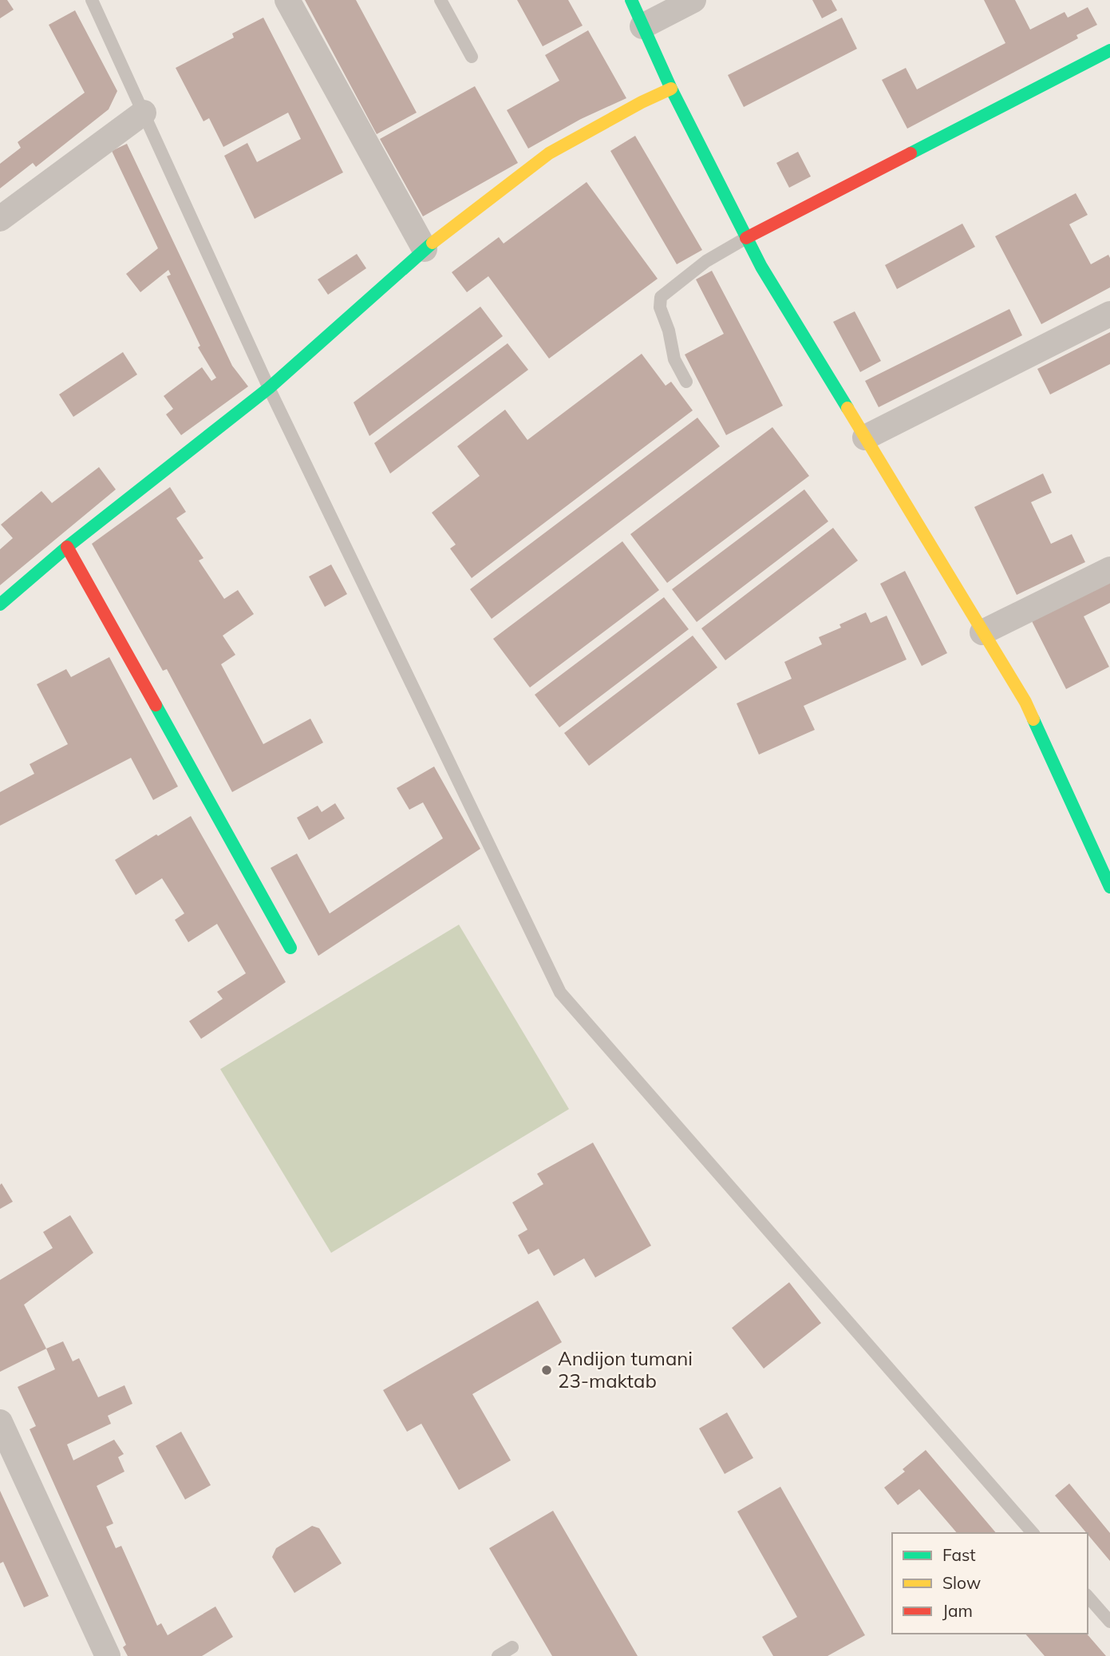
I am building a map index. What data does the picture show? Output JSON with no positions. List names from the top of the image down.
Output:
{
  "places": ["Andijon tumani 23-maktab"],
  "legend": ["Fast", "Slow", "Jam"]
}
